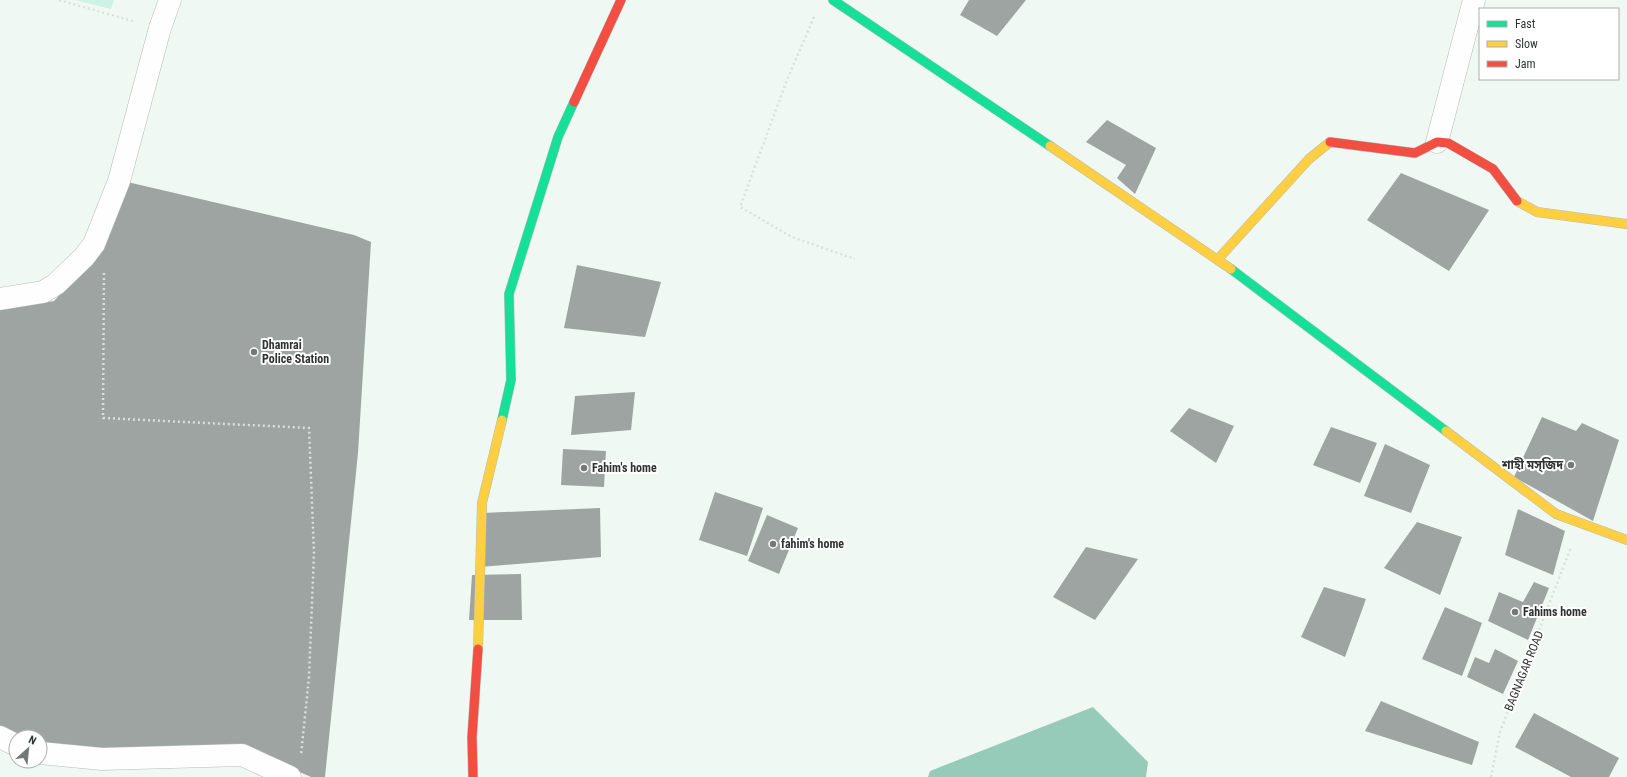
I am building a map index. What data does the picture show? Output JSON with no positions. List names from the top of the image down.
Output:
{
  "streets": {
    "path": ["BAGNAGAR ROAD"]
  },
  "places": [
    "Dhamrai Police Station",
    "শাহী মস্জিদ",
    "Fahim's home",
    "fahim's home",
    "Fahims home"
  ],
  "legend": ["Fast", "Slow", "Jam"],
  "north": "top right"
}
